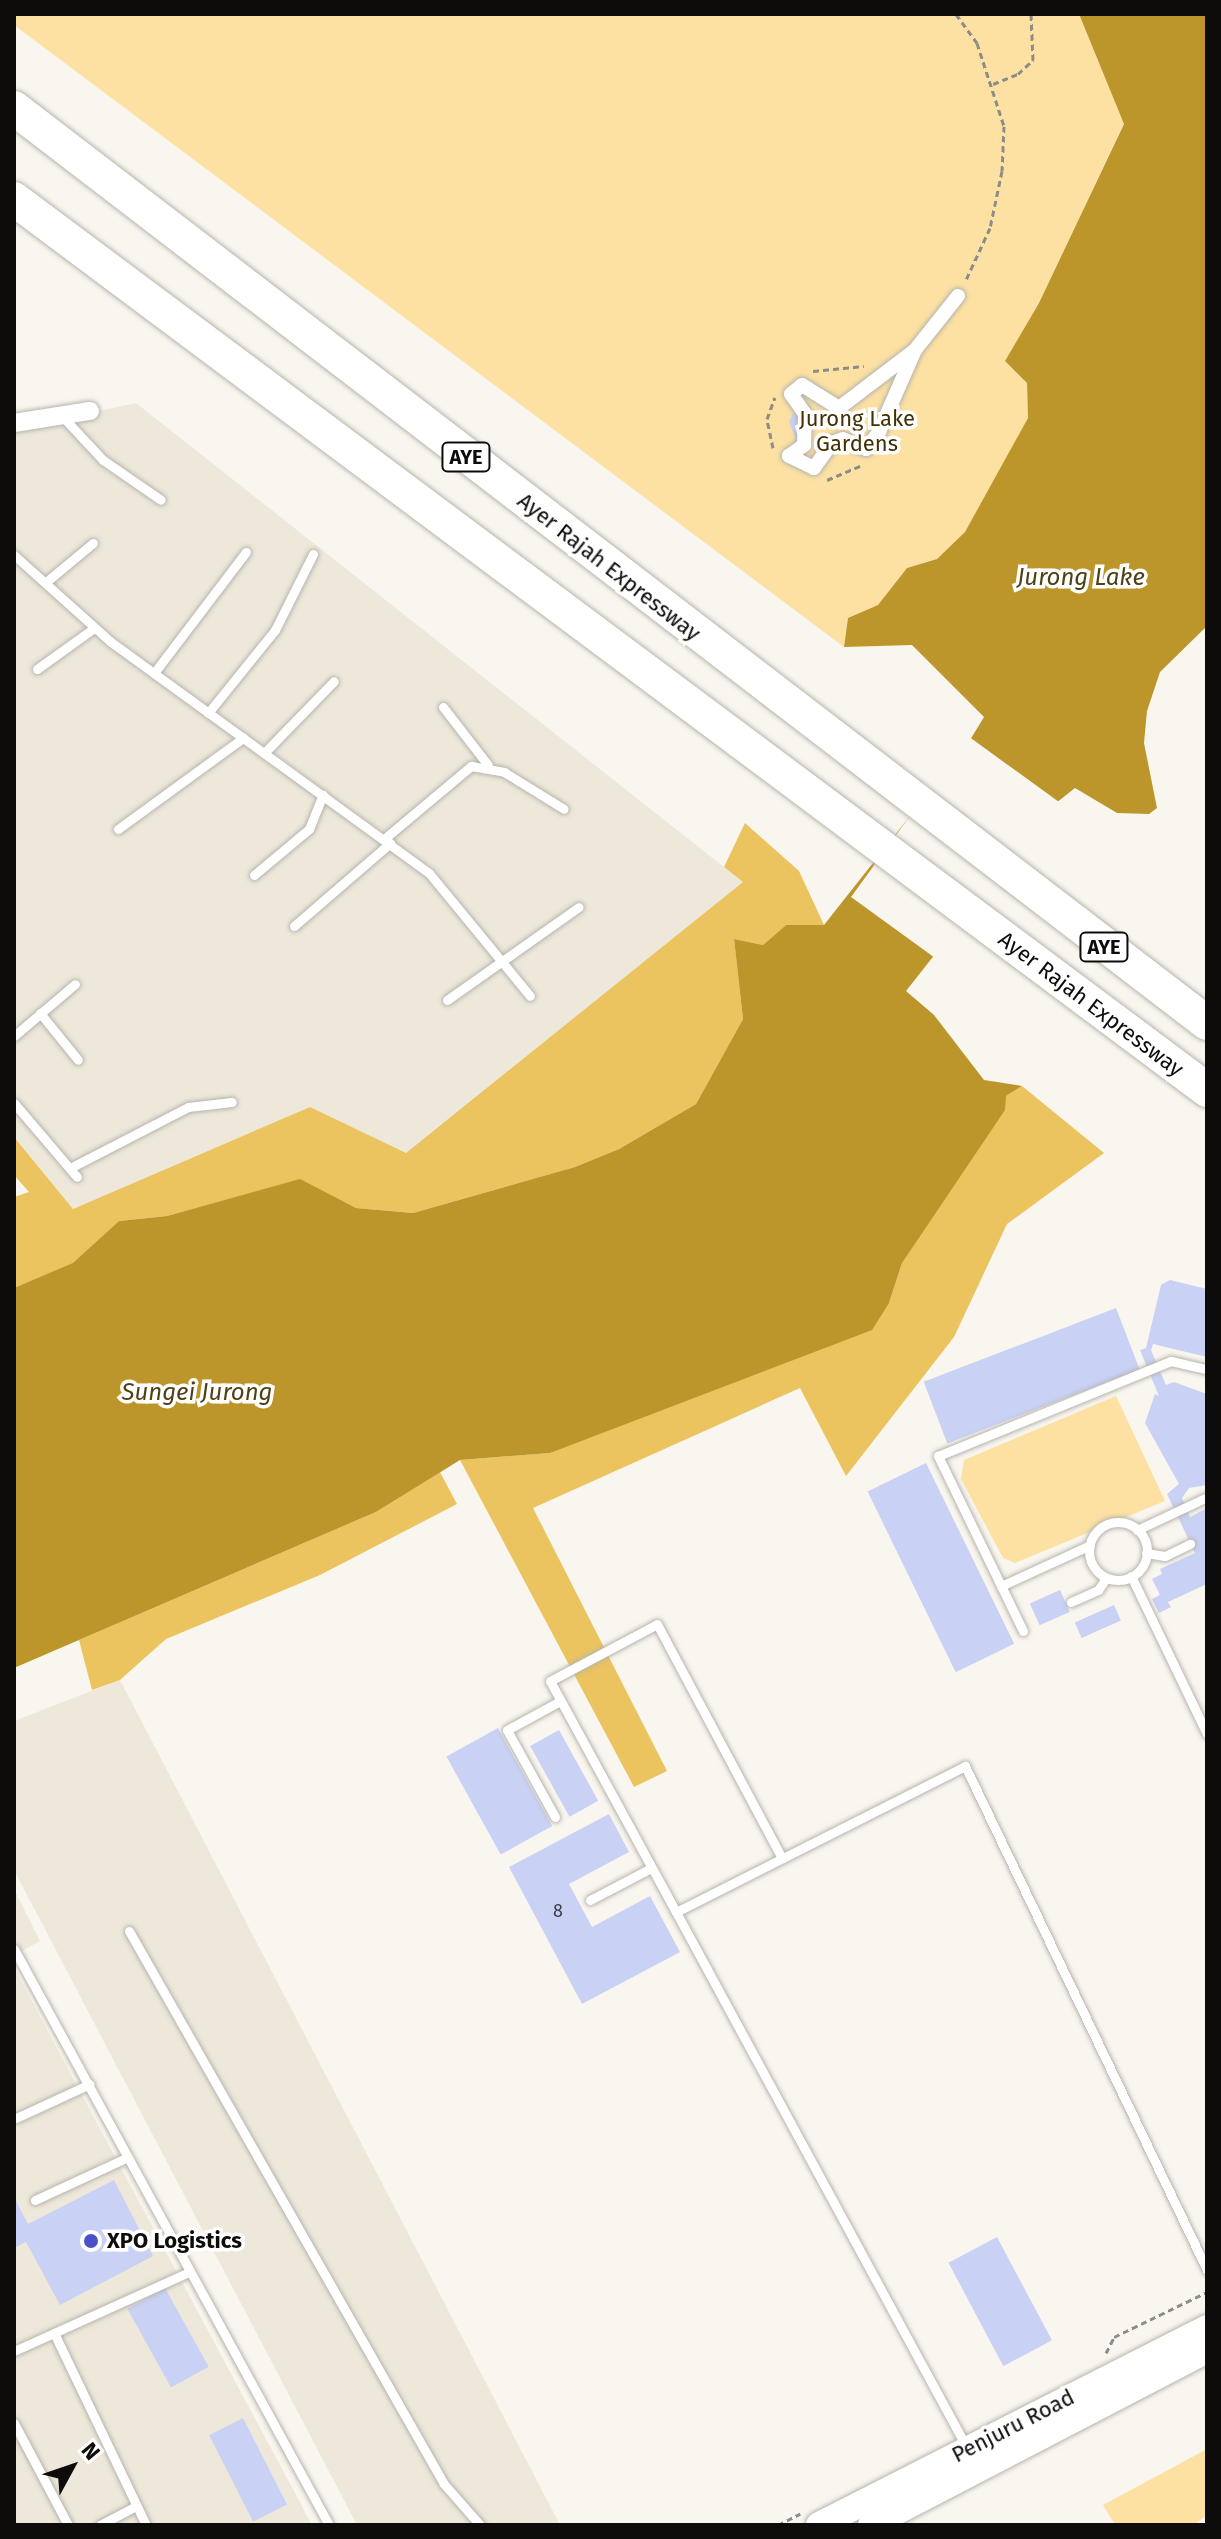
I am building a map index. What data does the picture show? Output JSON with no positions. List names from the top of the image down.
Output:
{
  "streets": {
    "highway": ["AYE", "Ayer Rajah Expressway"],
    "main road": ["Penjuru Road"]
  },
  "water": ["Jurong Lake", "Sungei Jurong"],
  "parks": ["Jurong Lake Gardens"],
  "places": ["XPO Logistics"],
  "house_numbers": ["8"],
  "north": "top right"
}
